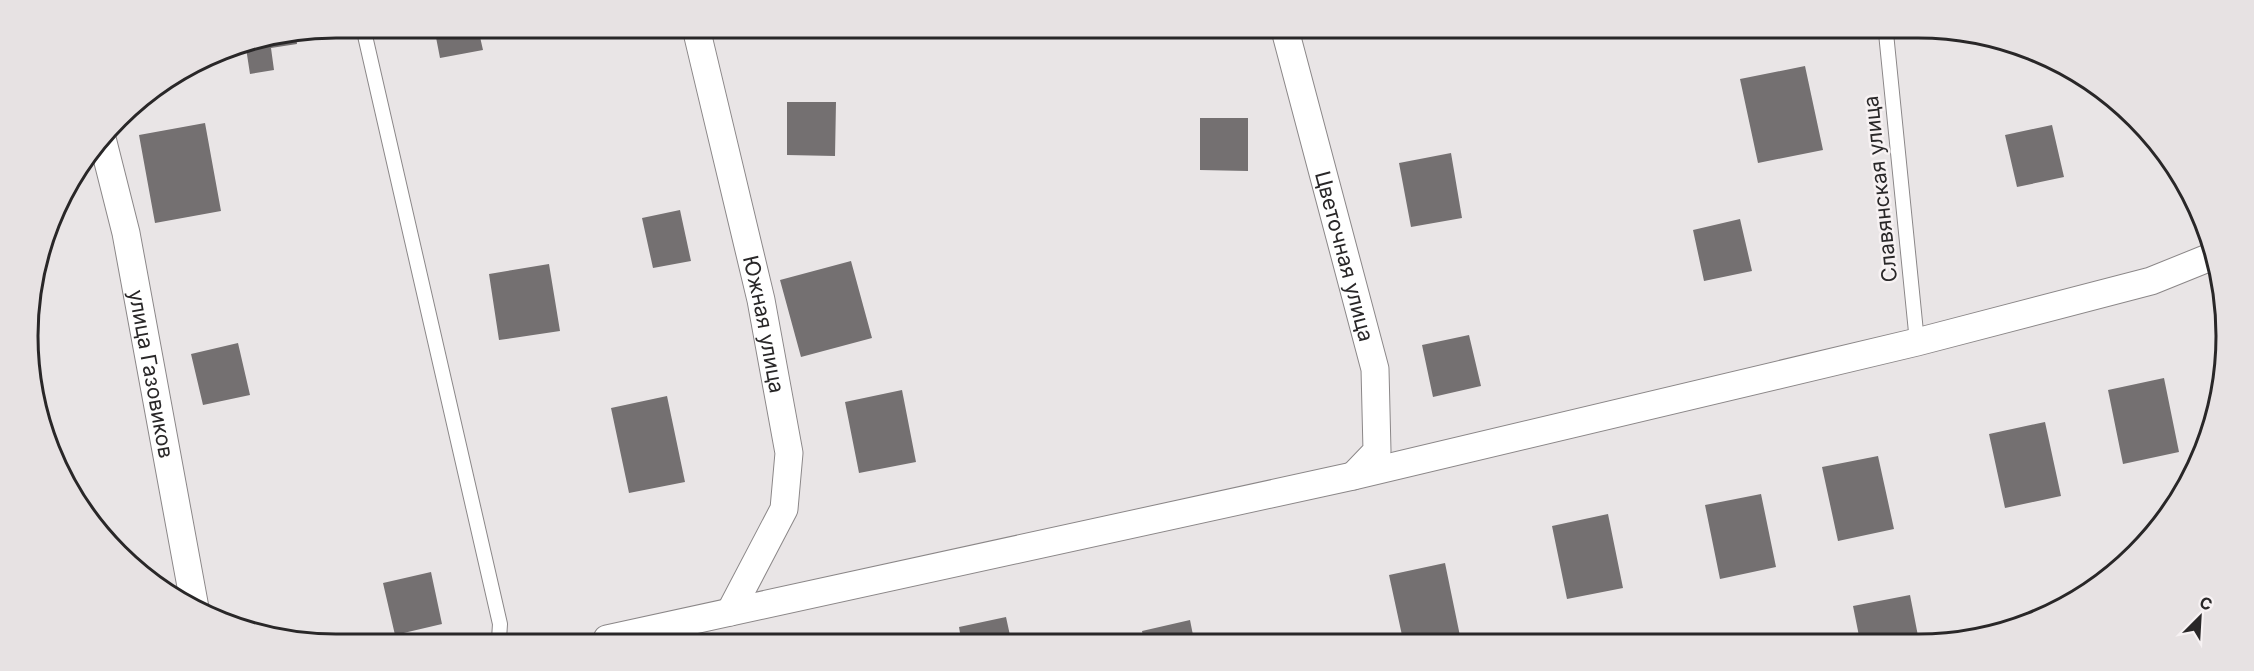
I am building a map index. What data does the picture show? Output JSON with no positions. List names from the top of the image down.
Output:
{
  "streets": {
    "street": ["Цветочная улица", "Южная улица", "улица Газовиков"],
    "lane": ["Славянская улица"]
  },
  "north": "top right"
}
